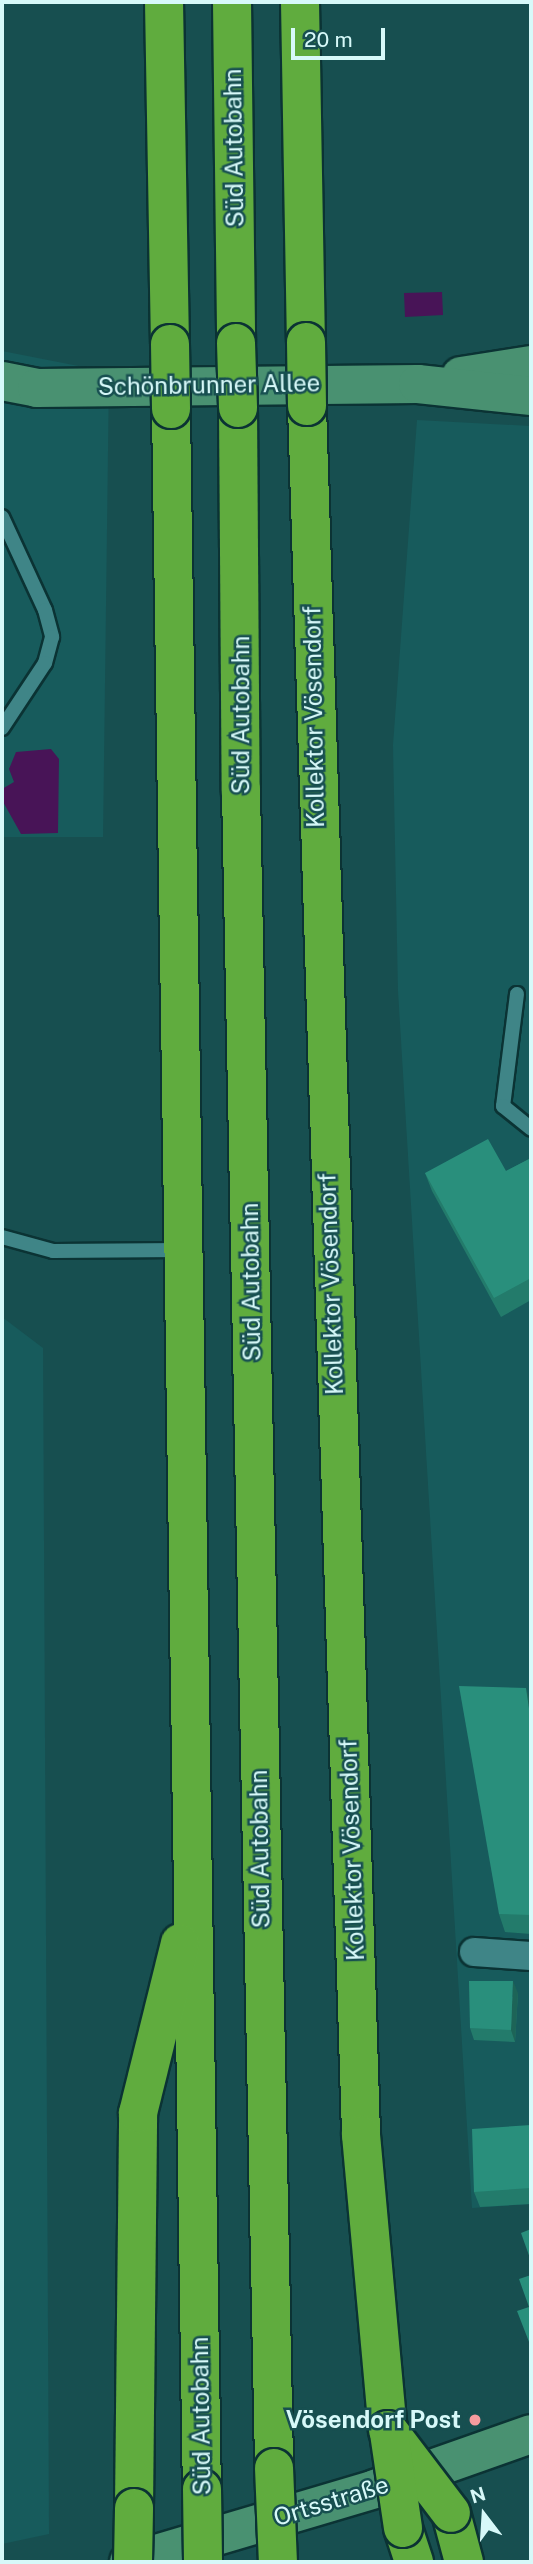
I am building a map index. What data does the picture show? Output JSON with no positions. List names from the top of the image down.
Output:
{
  "streets": {
    "highway": ["Süd Autobahn", "Kollektor Vösendorf"],
    "main road": ["Schönbrunner Allee", "Ortsstraße"]
  },
  "places": ["Vösendorf Post"],
  "scale_bar": "20 m",
  "north": "top"
}
